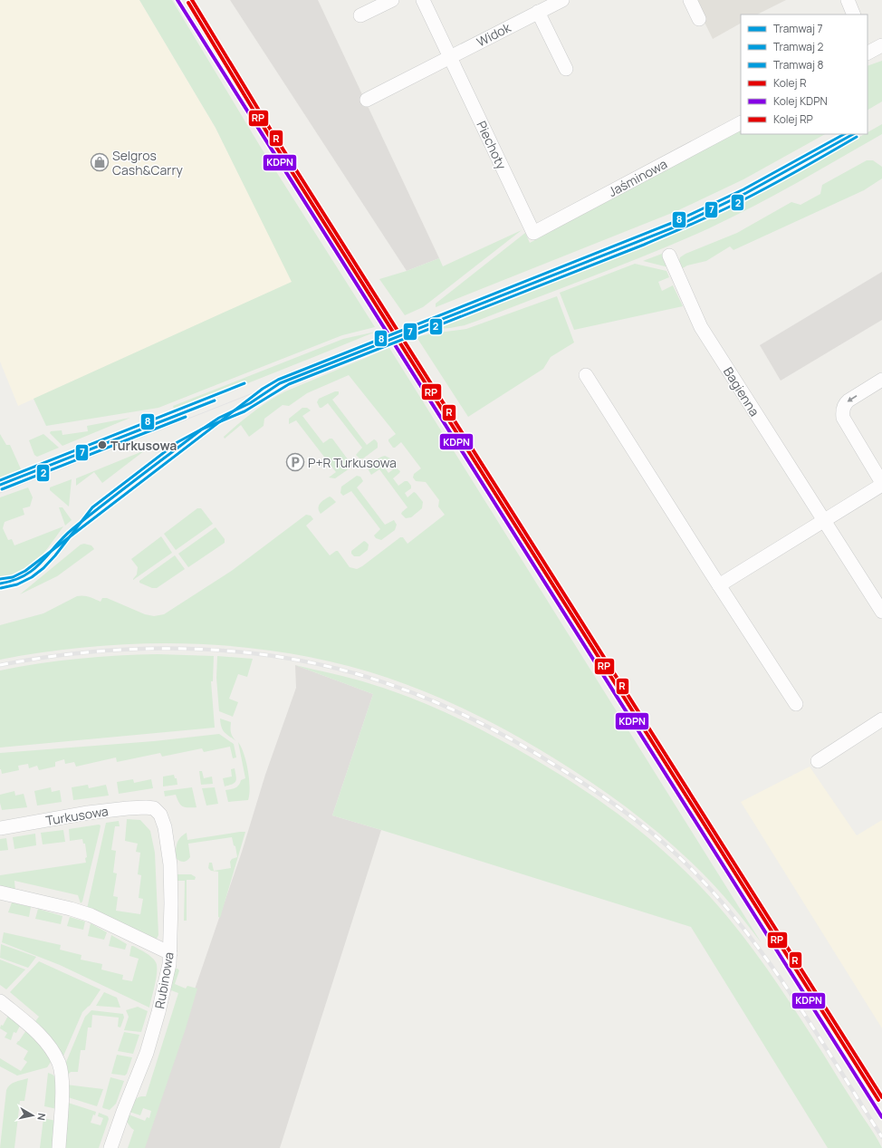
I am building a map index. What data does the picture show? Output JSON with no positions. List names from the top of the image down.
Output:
{
  "streets": {
    "street": [
      "Widok",
      "Piechoty",
      "Jaśminowa",
      "Bagienna",
      "Turkusowa",
      "Rubinowa"
    ]
  },
  "crossings": [
    ["Widok", "Piechoty"],
    ["Piechoty", "Jaśminowa"],
    ["Turkusowa", "Rubinowa"]
  ],
  "places": {
    "shop": ["Selgros Cash&Carry"],
    "other": ["Turkusowa"],
    "parking": ["P+R Turkusowa"]
  },
  "lines": [
    "rail line R",
    "rail line KDPN",
    "rail line RP",
    "tram line 7",
    "tram line 8",
    "tram line 2"
  ],
  "legend": [
    "Tramwaj 7",
    "Tramwaj 2",
    "Tramwaj 8",
    "Kolej R",
    "Kolej KDPN",
    "Kolej RP"
  ],
  "north": "right"
}
